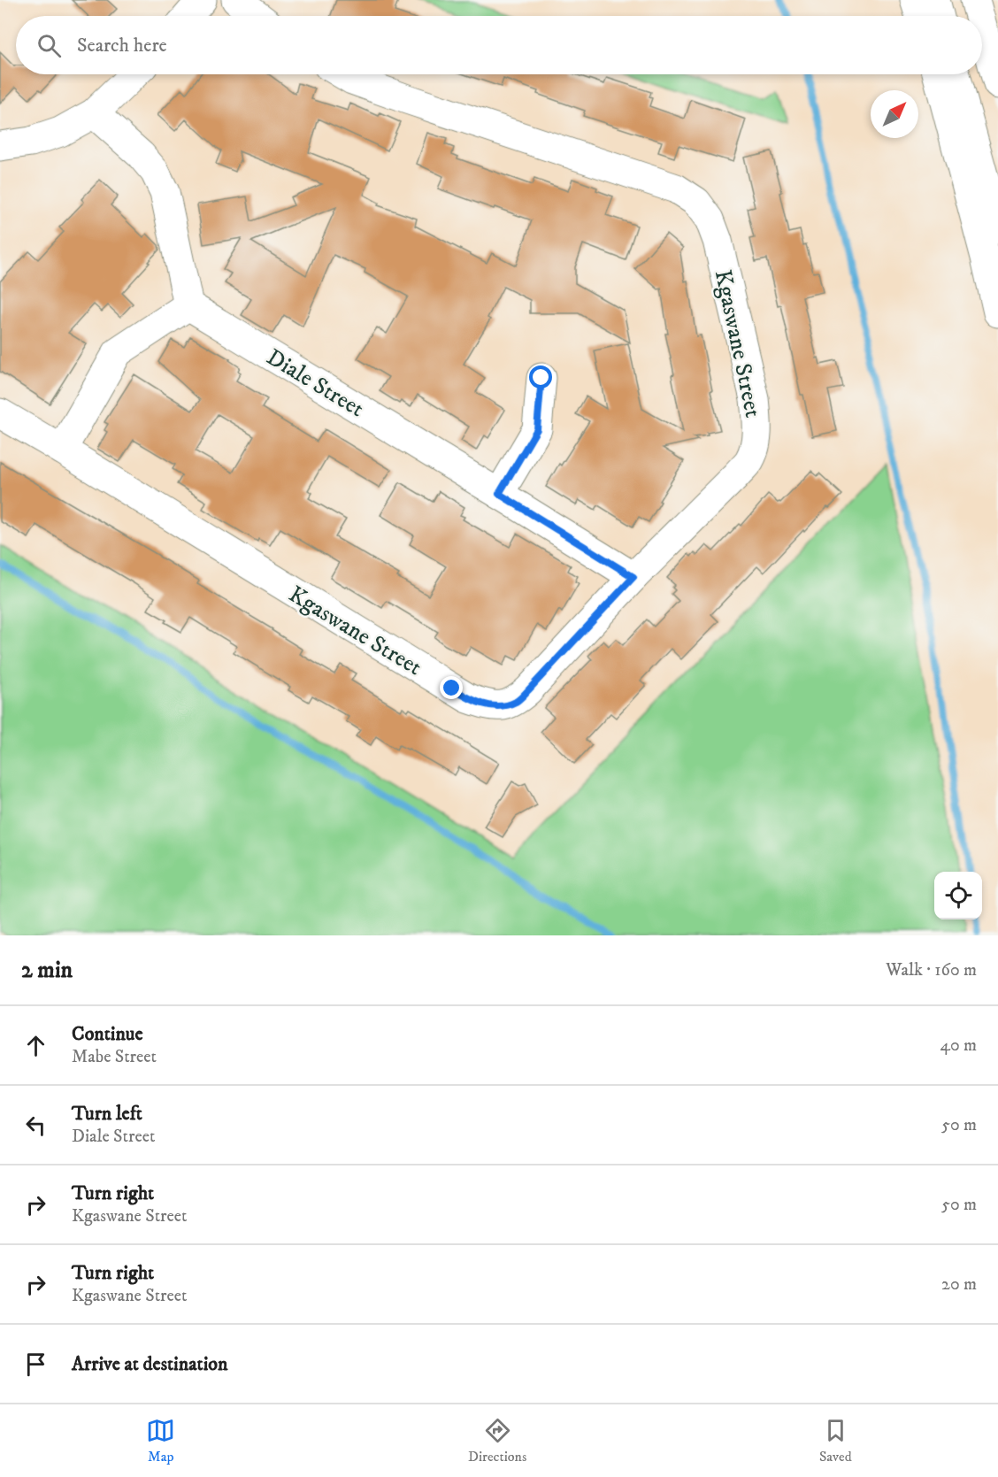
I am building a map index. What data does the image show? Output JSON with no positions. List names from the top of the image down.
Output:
{
  "streets": {
    "street": ["Kgaswane Street", "Diale Street"]
  },
  "crossings": [
    ["Kgaswane Street", "Diale Street"]
  ],
  "north": "top right",
  "page": {
    "search": "Search here",
    "heading": ["2 min", "Walk · 160 m"],
    "list": [
      ["Continue", "Mabe Street", "40 m"],
      ["Turn left", "Diale Street", "50 m"],
      ["Turn right", "Kgaswane Street", "50 m"],
      ["Turn right", "Kgaswane Street", "20 m"],
      "Arrive at destination"
    ],
    "nav": ["Map", "Directions", "Saved"]
  }
}
